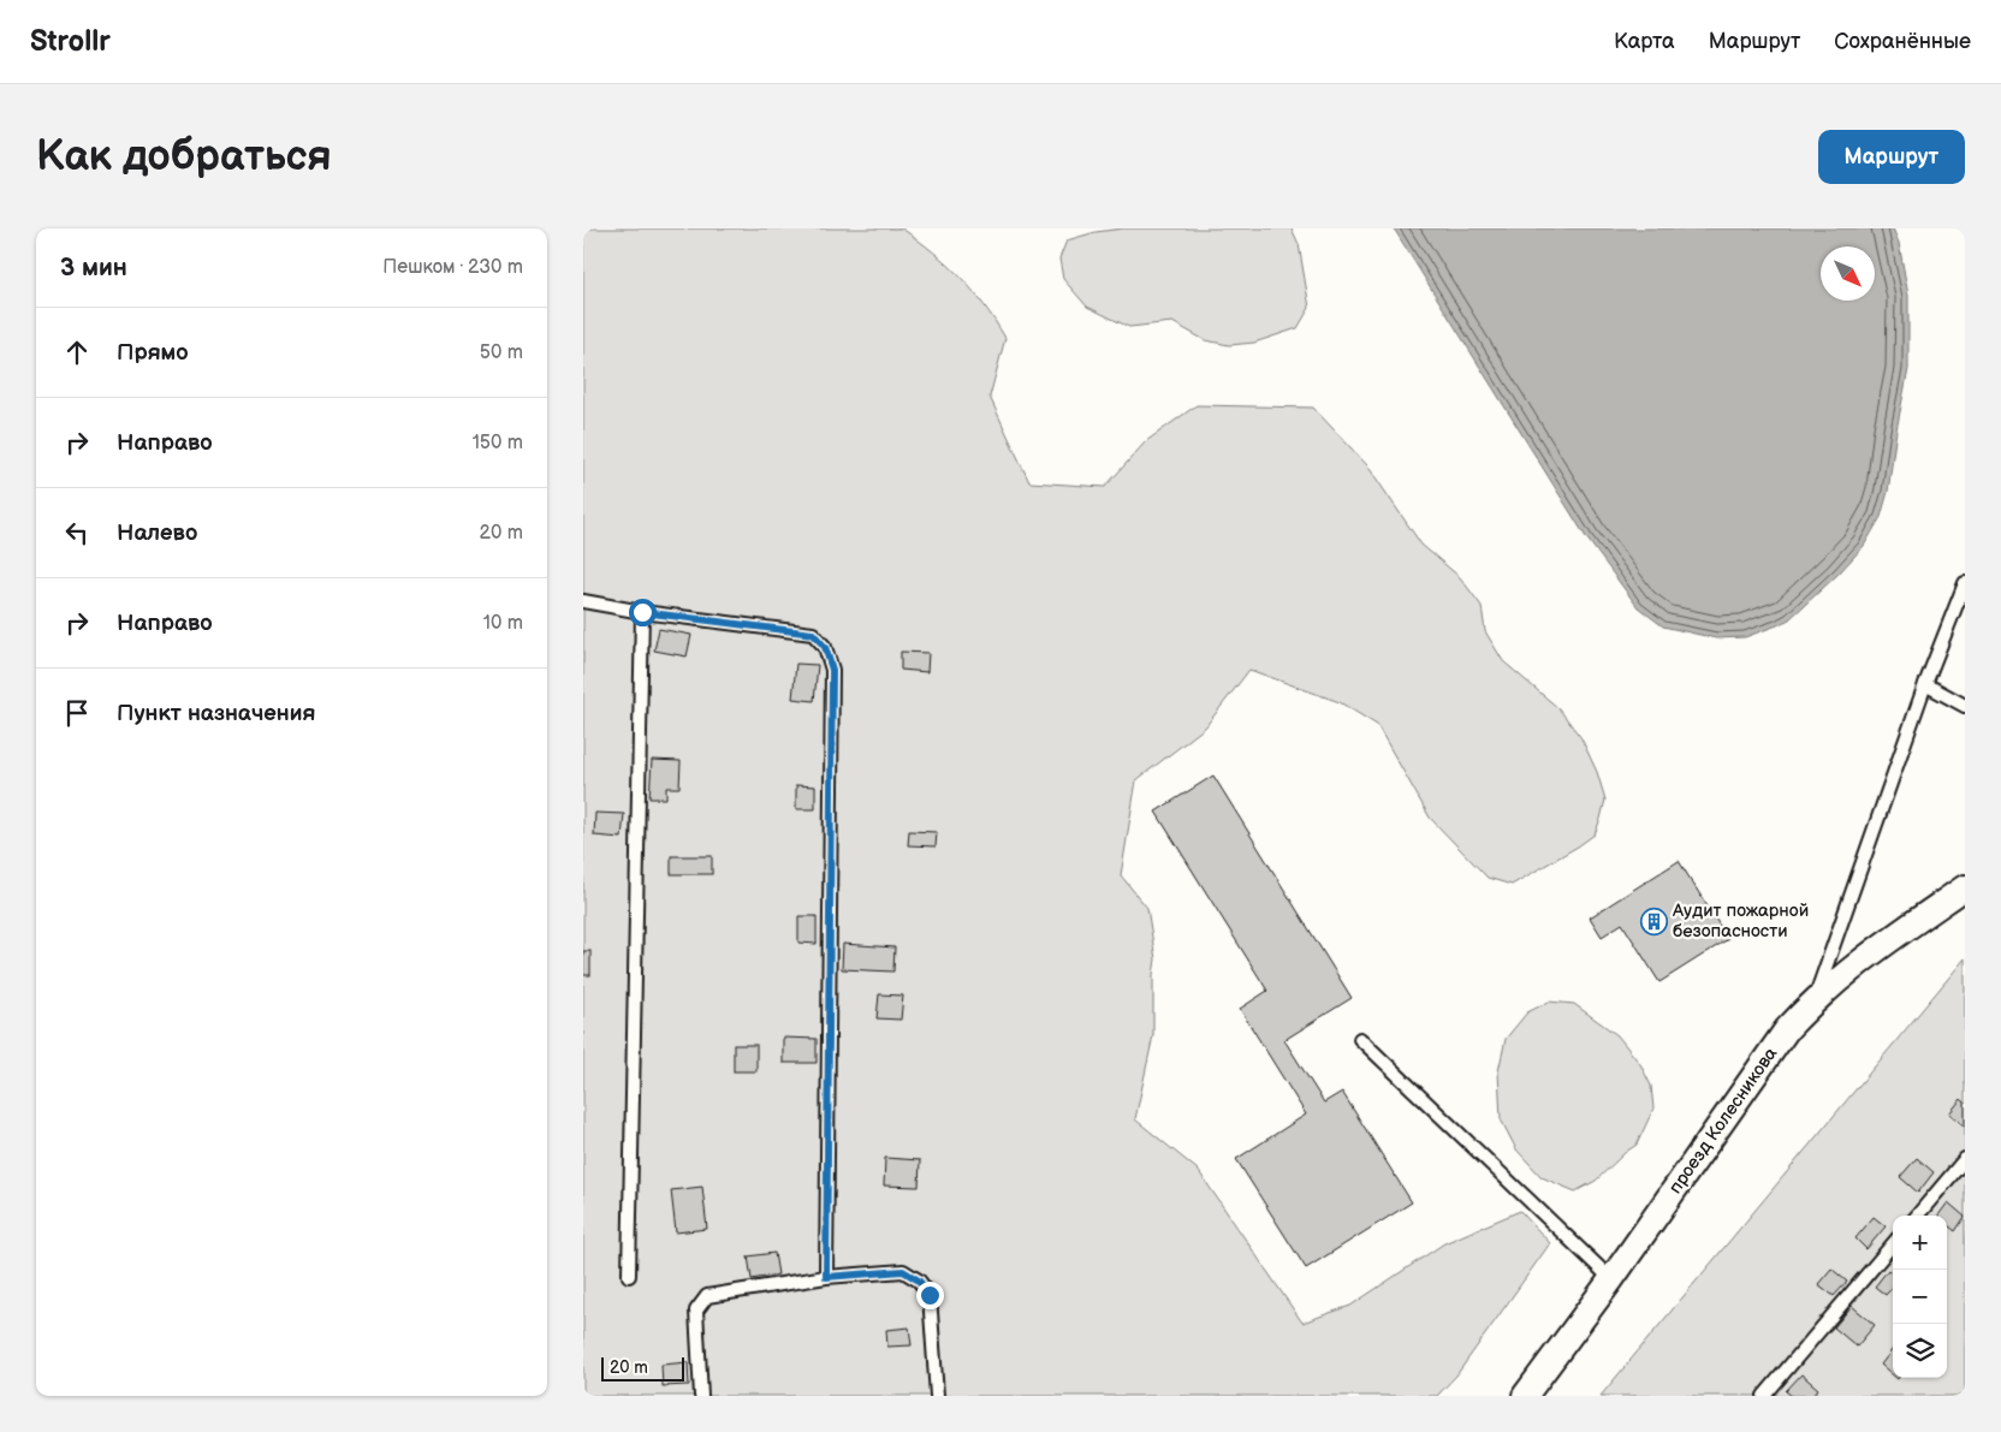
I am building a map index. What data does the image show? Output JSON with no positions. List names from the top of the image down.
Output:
{
  "streets": {
    "street": ["проезд Колесникова"]
  },
  "places": {
    "building": ["Аудит пожарной безопасности"]
  },
  "scale_bar": "20 m",
  "north": "bottom right",
  "page": {
    "header": "Strollr",
    "nav": ["Карта", "Маршрут", "Сохранённые"],
    "buttons": "Маршрут",
    "title": "Как добраться",
    "heading": ["3 мин", "Пешком · 230 m"],
    "list": [
      ["Прямо", "50 m"],
      ["Направо", "150 m"],
      ["Налево", "20 m"],
      ["Направо", "10 m"],
      "Пункт назначения"
    ],
    "map_buttons": ["+", "−"],
    "scale": "20 m"
  }
}
